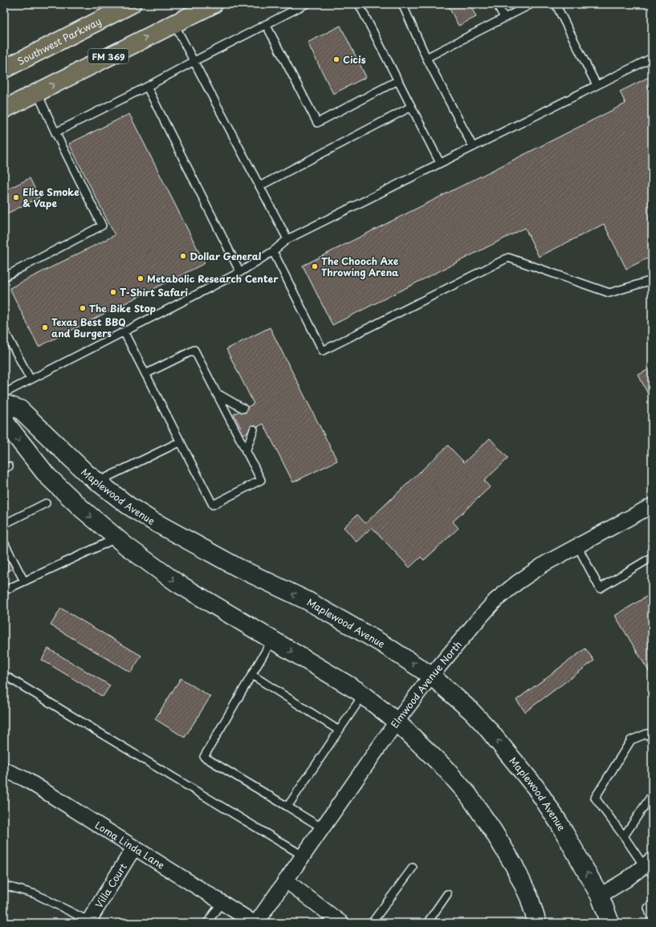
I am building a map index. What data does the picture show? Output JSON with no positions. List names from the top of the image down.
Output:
{
  "streets": {
    "main road": ["Southwest Parkway", "FM 369"],
    "street": [
      "Maplewood Avenue",
      "Elmwood Avenue North",
      "Loma Linda Lane",
      "Villa Court"
    ]
  },
  "crossings": [
    ["Maplewood Avenue", "Elmwood Avenue North"],
    ["Elmwood Avenue North", "Loma Linda Lane"],
    ["Loma Linda Lane", "Villa Court"]
  ],
  "places": [
    "Cicis",
    "Elite Smoke & Vape",
    "Dollar General",
    "The Chooch Axe Throwing Arena",
    "Metabolic Research Center",
    "T-Shirt Safari",
    "The Bike Stop",
    "Texas Best BBQ and Burgers"
  ]
}
